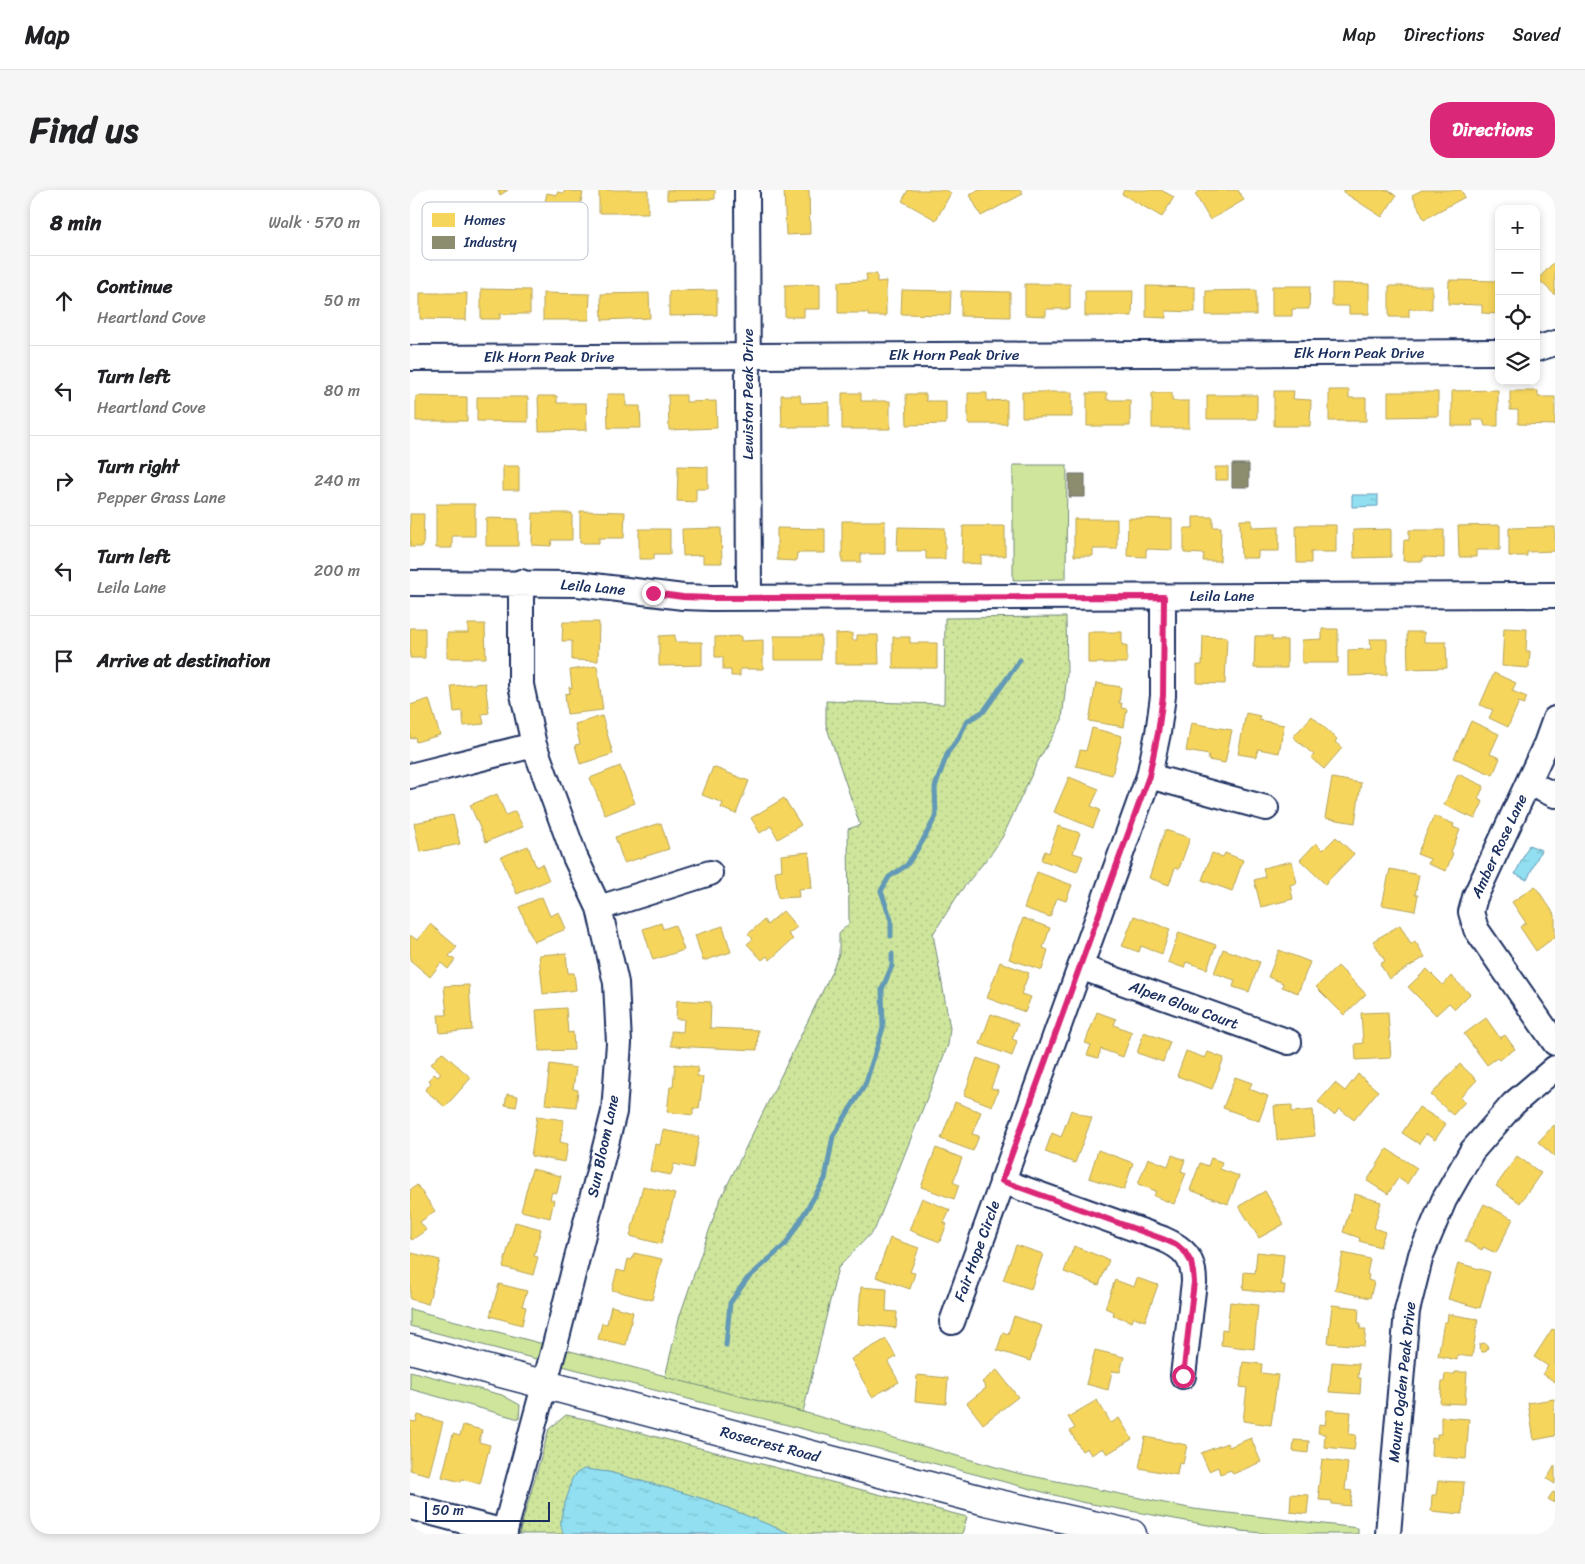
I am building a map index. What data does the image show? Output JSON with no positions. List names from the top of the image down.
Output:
{
  "streets": {
    "main road": ["Rosecrest Road"],
    "street": [
      "Elk Horn Peak Drive",
      "Lewiston Peak Drive",
      "Leila Lane",
      "Amber Rose Lane",
      "Alpen Glow Court",
      "Sun Bloom Lane",
      "Fair Hope Circle",
      "Mount Ogden Peak Drive"
    ]
  },
  "crossings": [
    ["Elk Horn Peak Drive", "Lewiston Peak Drive"],
    ["Lewiston Peak Drive", "Leila Lane"],
    ["Leila Lane", "Sun Bloom Lane"],
    ["Leila Lane", "Fair Hope Circle"],
    ["Alpen Glow Court", "Fair Hope Circle"],
    ["Sun Bloom Lane", "Rosecrest Road"]
  ],
  "legend": ["Homes", "Industry"],
  "scale_bar": "50 m",
  "page": {
    "header": "Map",
    "nav": ["Map", "Directions", "Saved"],
    "title": "Find us",
    "buttons": "Directions",
    "heading": ["8 min", "Walk · 570 m"],
    "map_buttons": ["+", "−"],
    "list": [
      ["Continue", "Heartland Cove", "50 m"],
      ["Turn left", "Heartland Cove", "80 m"],
      ["Turn right", "Pepper Grass Lane", "240 m"],
      ["Turn left", "Leila Lane", "200 m"],
      "Arrive at destination"
    ],
    "scale": "50 m"
  }
}
